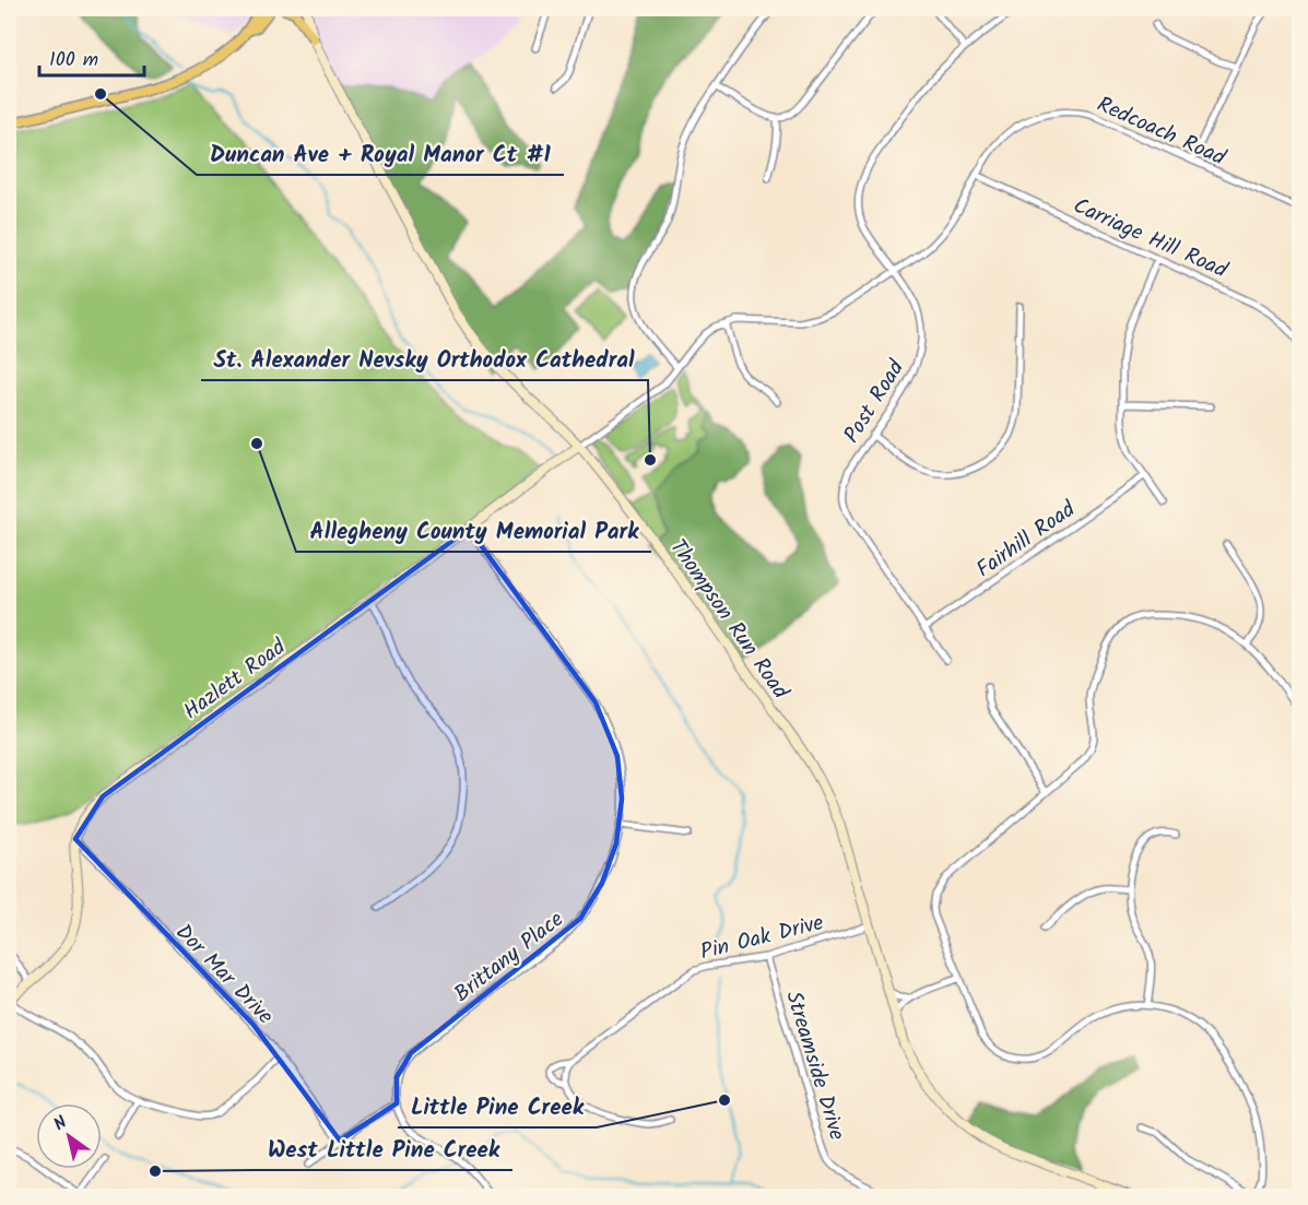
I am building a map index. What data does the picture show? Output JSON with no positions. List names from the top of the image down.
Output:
{
  "streets": {
    "street": [
      "Redcoach Road",
      "Carriage Hill Road",
      "Post Road",
      "Fairhill Road",
      "Thompson Run Road",
      "Hazlett Road",
      "Pin Oak Drive",
      "Brittany Place",
      "Dor Mar Drive",
      "Streamside Drive"
    ]
  },
  "crossings": [
    ["Redcoach Road", "Carriage Hill Road"],
    ["Redcoach Road", "Post Road"],
    ["Redcoach Road", "Thompson Run Road"],
    ["Redcoach Road", "Hazlett Road"],
    ["Post Road", "Fairhill Road"],
    ["Thompson Run Road", "Hazlett Road"],
    ["Thompson Run Road", "Pin Oak Drive"],
    ["Hazlett Road", "Brittany Place"],
    ["Hazlett Road", "Dor Mar Drive"],
    ["Pin Oak Drive", "Streamside Drive"]
  ],
  "places": [
    "Duncan Ave + Royal Manor Ct #1",
    "Allegheny County Memorial Park",
    "St. Alexander Nevsky Orthodox Cathedral",
    "Little Pine Creek",
    "West Little Pine Creek"
  ],
  "scale_bar": "100 m",
  "north": "top left"
}
